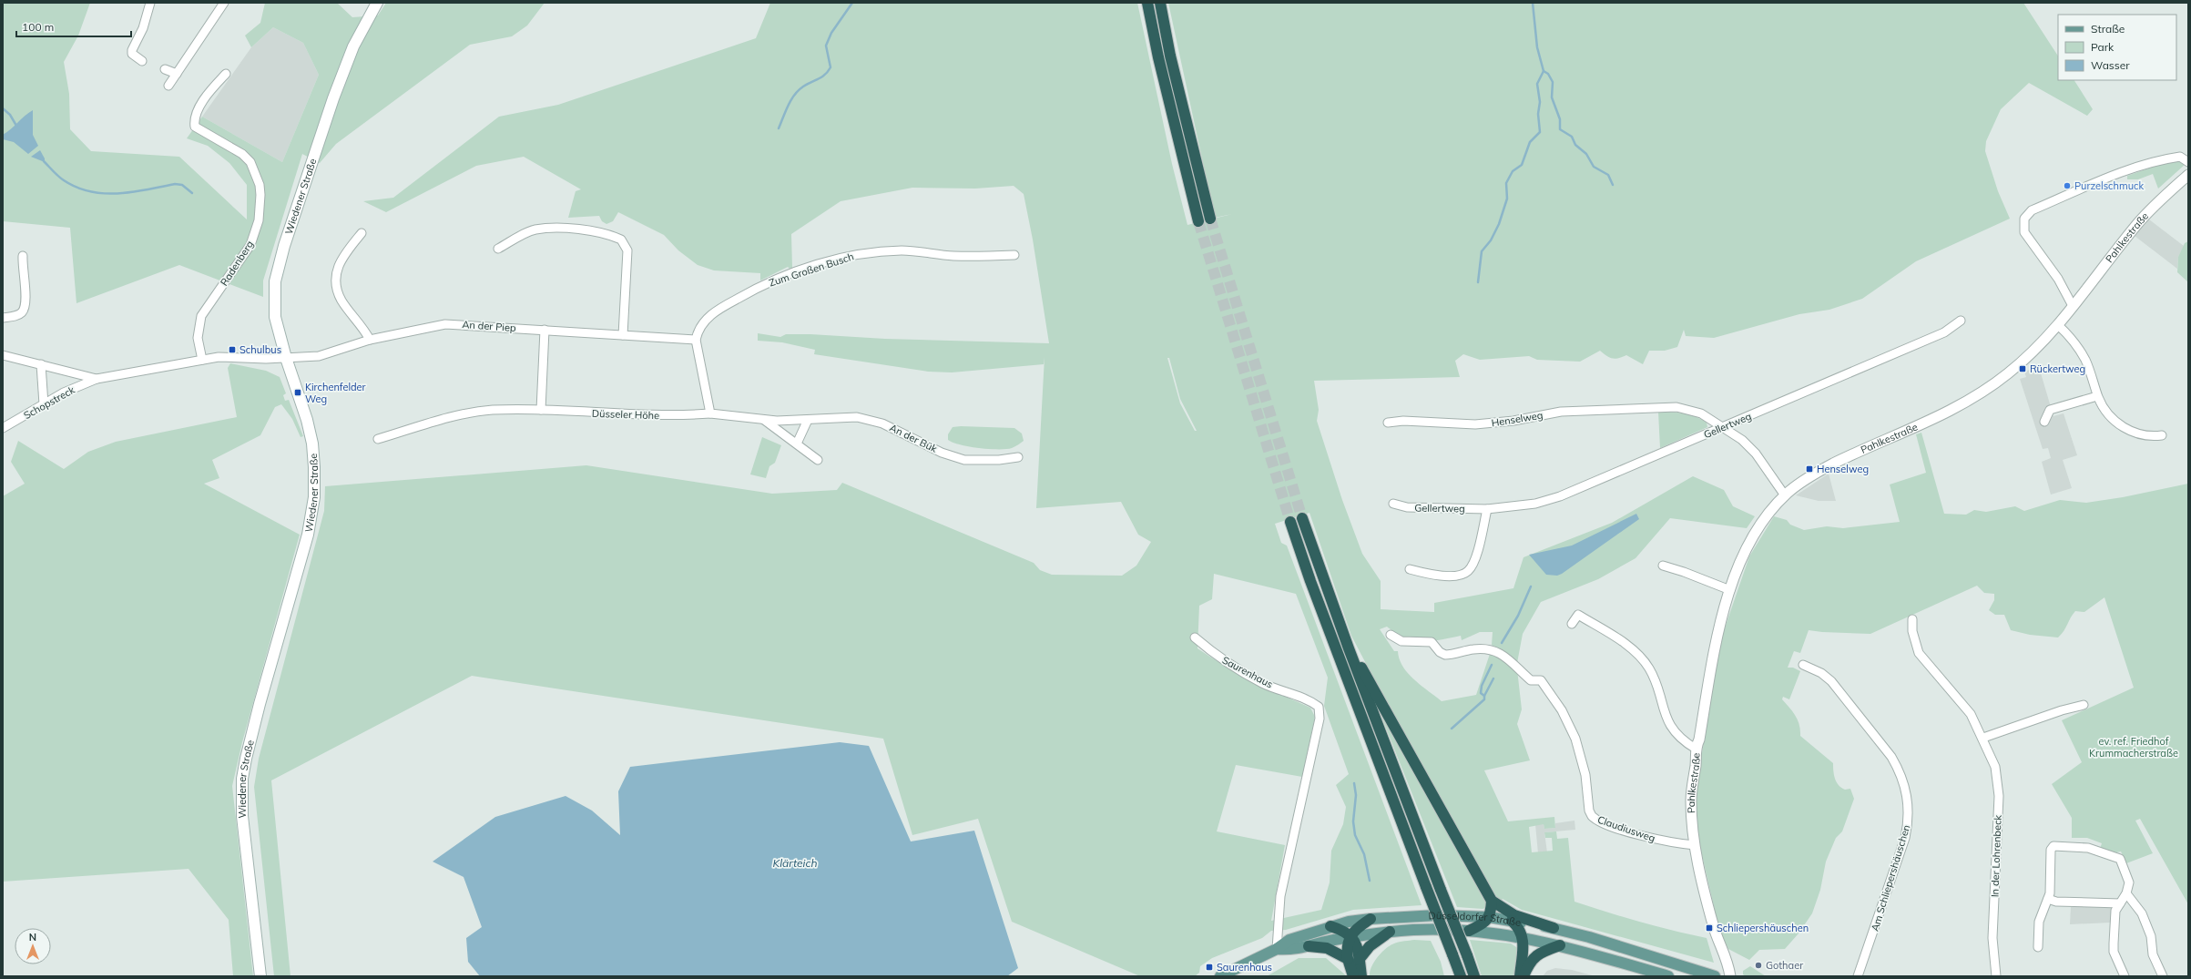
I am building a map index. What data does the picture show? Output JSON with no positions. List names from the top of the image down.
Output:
{
  "streets": {
    "main road": ["Wiedener Straße", "Düsseldorfer Straße"],
    "street": [
      "Pahlkestraße",
      "Radenberg",
      "Zum Großen Busch",
      "An der Piep",
      "Schopstreck",
      "Düsseler Höhe",
      "Henselweg",
      "Gellertweg",
      "An der Bük",
      "Saurenhaus",
      "Claudiusweg",
      "In der Lohrenbeck",
      "Am Schliepershäuschen"
    ]
  },
  "crossings": [
    ["Wiedener Straße", "An der Piep"],
    ["Pahlkestraße", "Henselweg"],
    ["Pahlkestraße", "Claudiusweg"],
    ["Zum Großen Busch", "An der Piep"],
    ["Düsseler Höhe", "An der Bük"],
    ["Henselweg", "Gellertweg"],
    ["Saurenhaus", "Düsseldorfer Straße"]
  ],
  "water": ["Klärteich"],
  "parks": ["ev. ref. Friedhof Krummacherstraße"],
  "places": {
    "other": ["Purzelschmuck", "Gothaer"],
    "transit": [
      "Schulbus",
      "Rückertweg",
      "Kirchenfelder Weg",
      "Henselweg",
      "Schliepershäuschen",
      "Saurenhaus"
    ]
  },
  "legend": ["Straße", "Park", "Wasser"],
  "scale_bar": "100 m",
  "north": "top"
}
